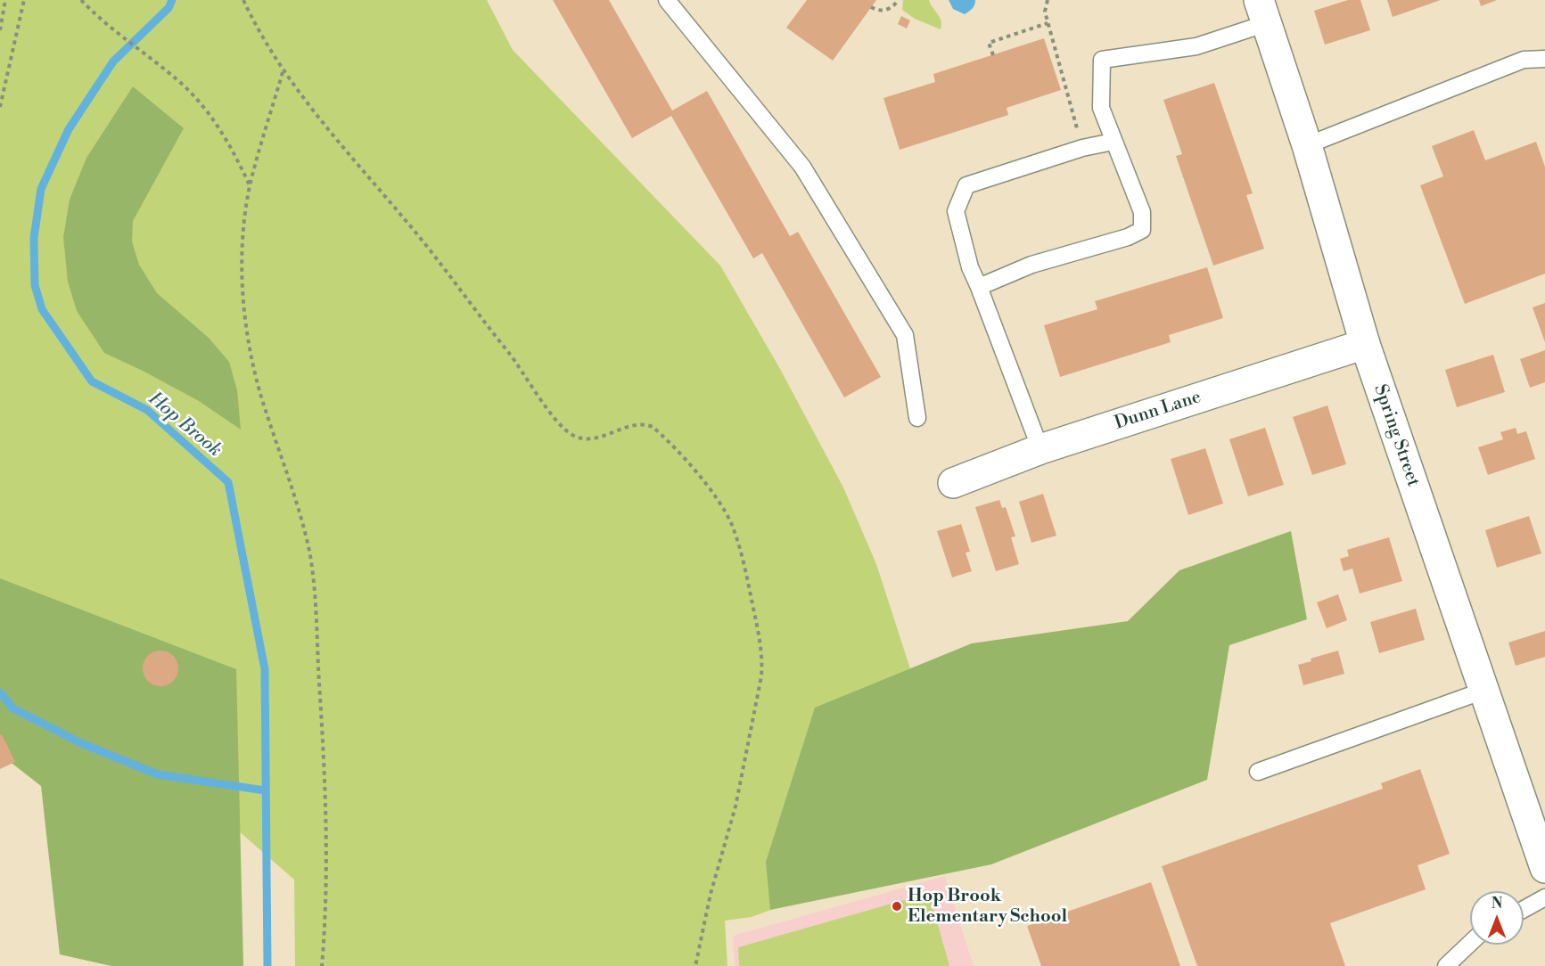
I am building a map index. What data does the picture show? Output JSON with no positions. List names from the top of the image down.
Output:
{
  "streets": {
    "main road": ["Dunn Lane", "Spring Street"]
  },
  "crossings": [
    ["Dunn Lane", "Spring Street"]
  ],
  "water": ["Hop Brook"],
  "places": ["Hop Brook Elementary School"],
  "north": "top"
}
